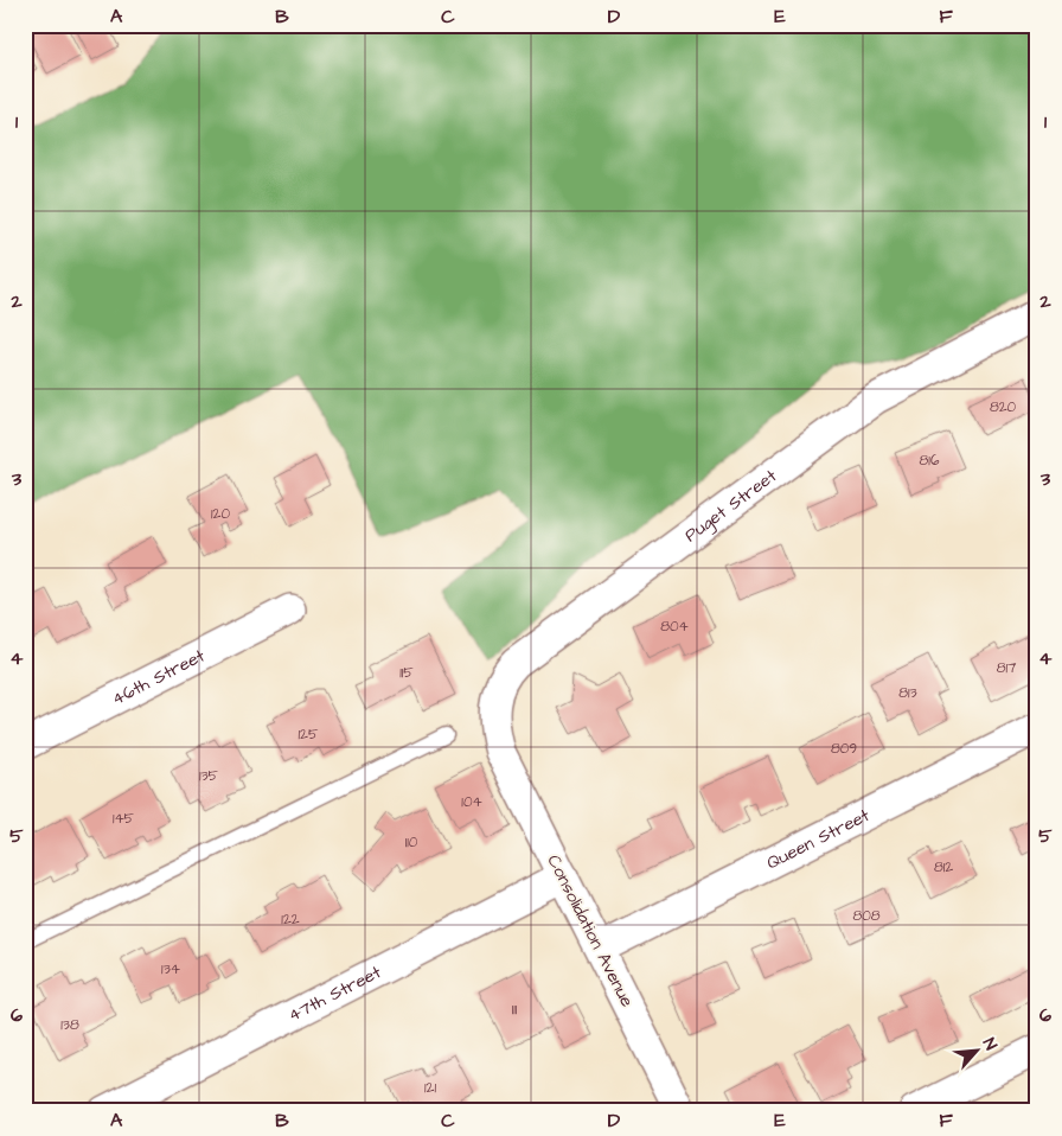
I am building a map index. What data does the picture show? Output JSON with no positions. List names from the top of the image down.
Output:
{
  "streets": {
    "street": [
      "Puget Street",
      "46th Street",
      "Queen Street",
      "Consolidation Avenue",
      "47th Street"
    ]
  },
  "crossings": [
    ["Puget Street", "Consolidation Avenue"],
    ["Queen Street", "Consolidation Avenue"],
    ["Consolidation Avenue", "47th Street"]
  ],
  "house_numbers": [
    "820",
    "816",
    "120",
    "804",
    "817",
    "115",
    "813",
    "125",
    "809",
    "135",
    "104",
    "145",
    "110",
    "812",
    "808",
    "122",
    "134",
    "111",
    "138",
    "121"
  ],
  "north": "top right",
  "grid": {
    "columns": [
      "A",
      "B",
      "C",
      "D",
      "E",
      "F"
    ],
    "rows": [
      "1",
      "2",
      "3",
      "4",
      "5",
      "6"
    ]
  }
}
